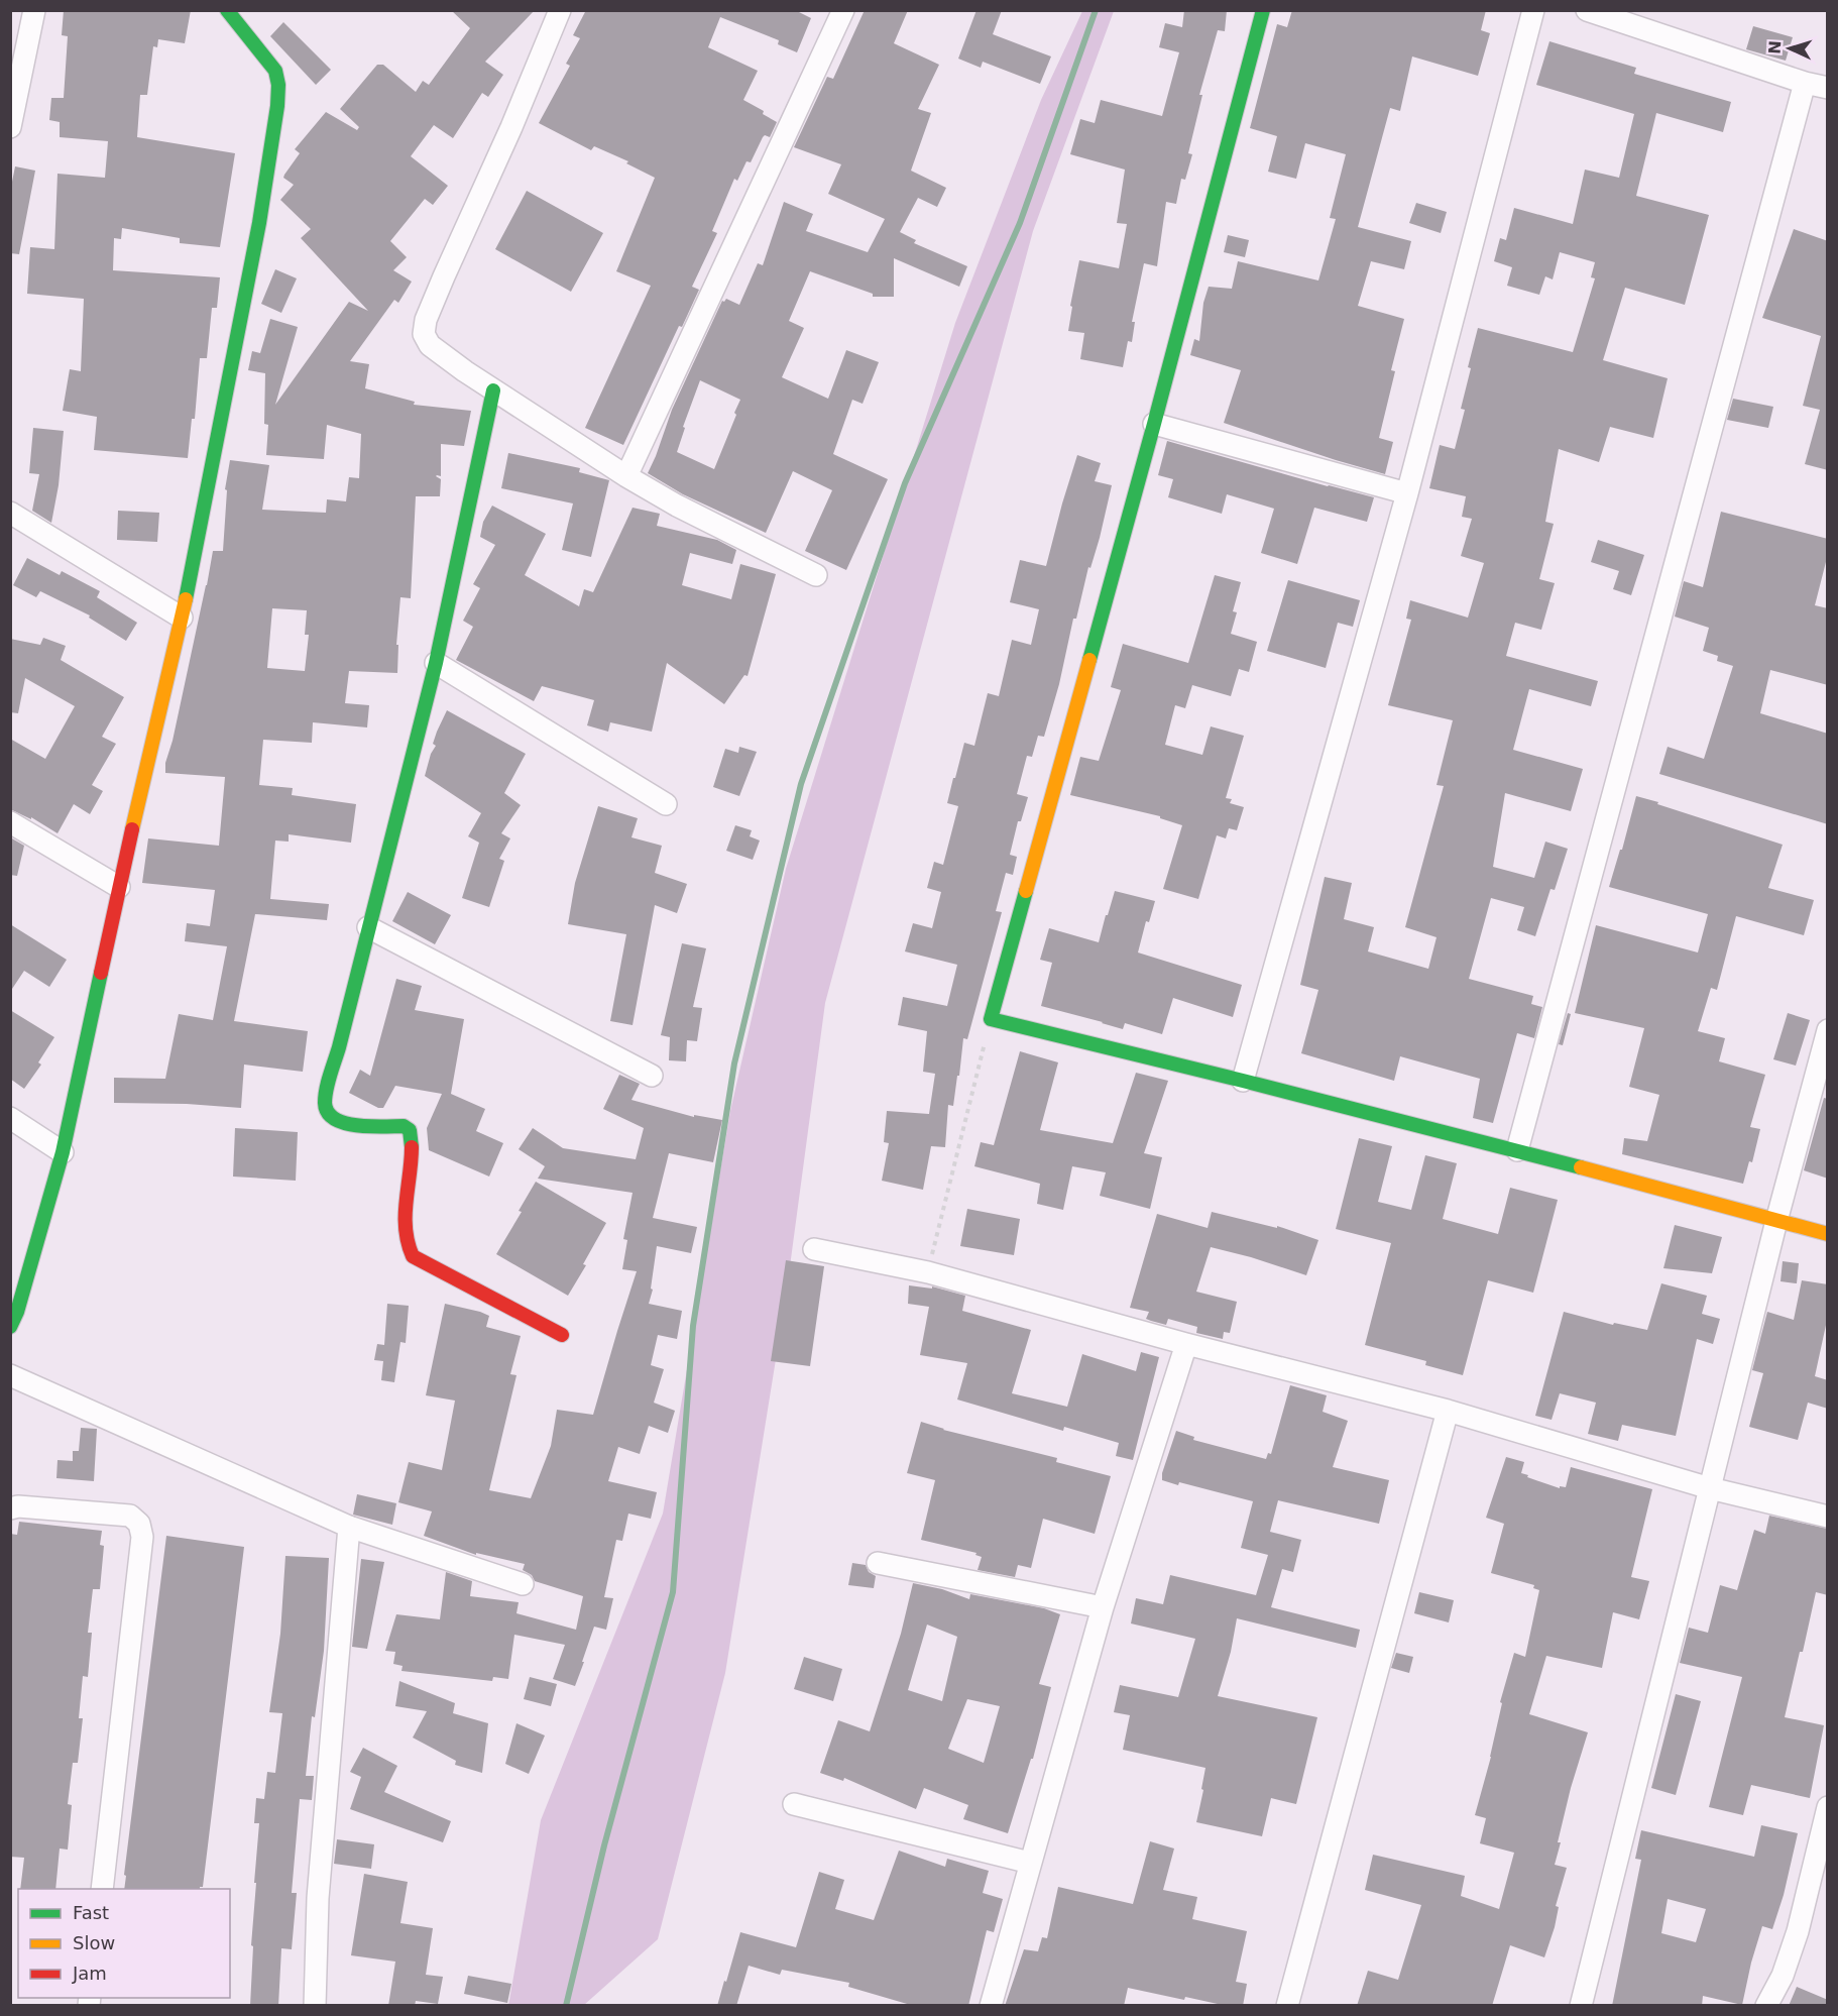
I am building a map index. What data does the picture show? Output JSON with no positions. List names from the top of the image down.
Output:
{
  "legend": ["Fast", "Slow", "Jam"],
  "north": "left"
}
